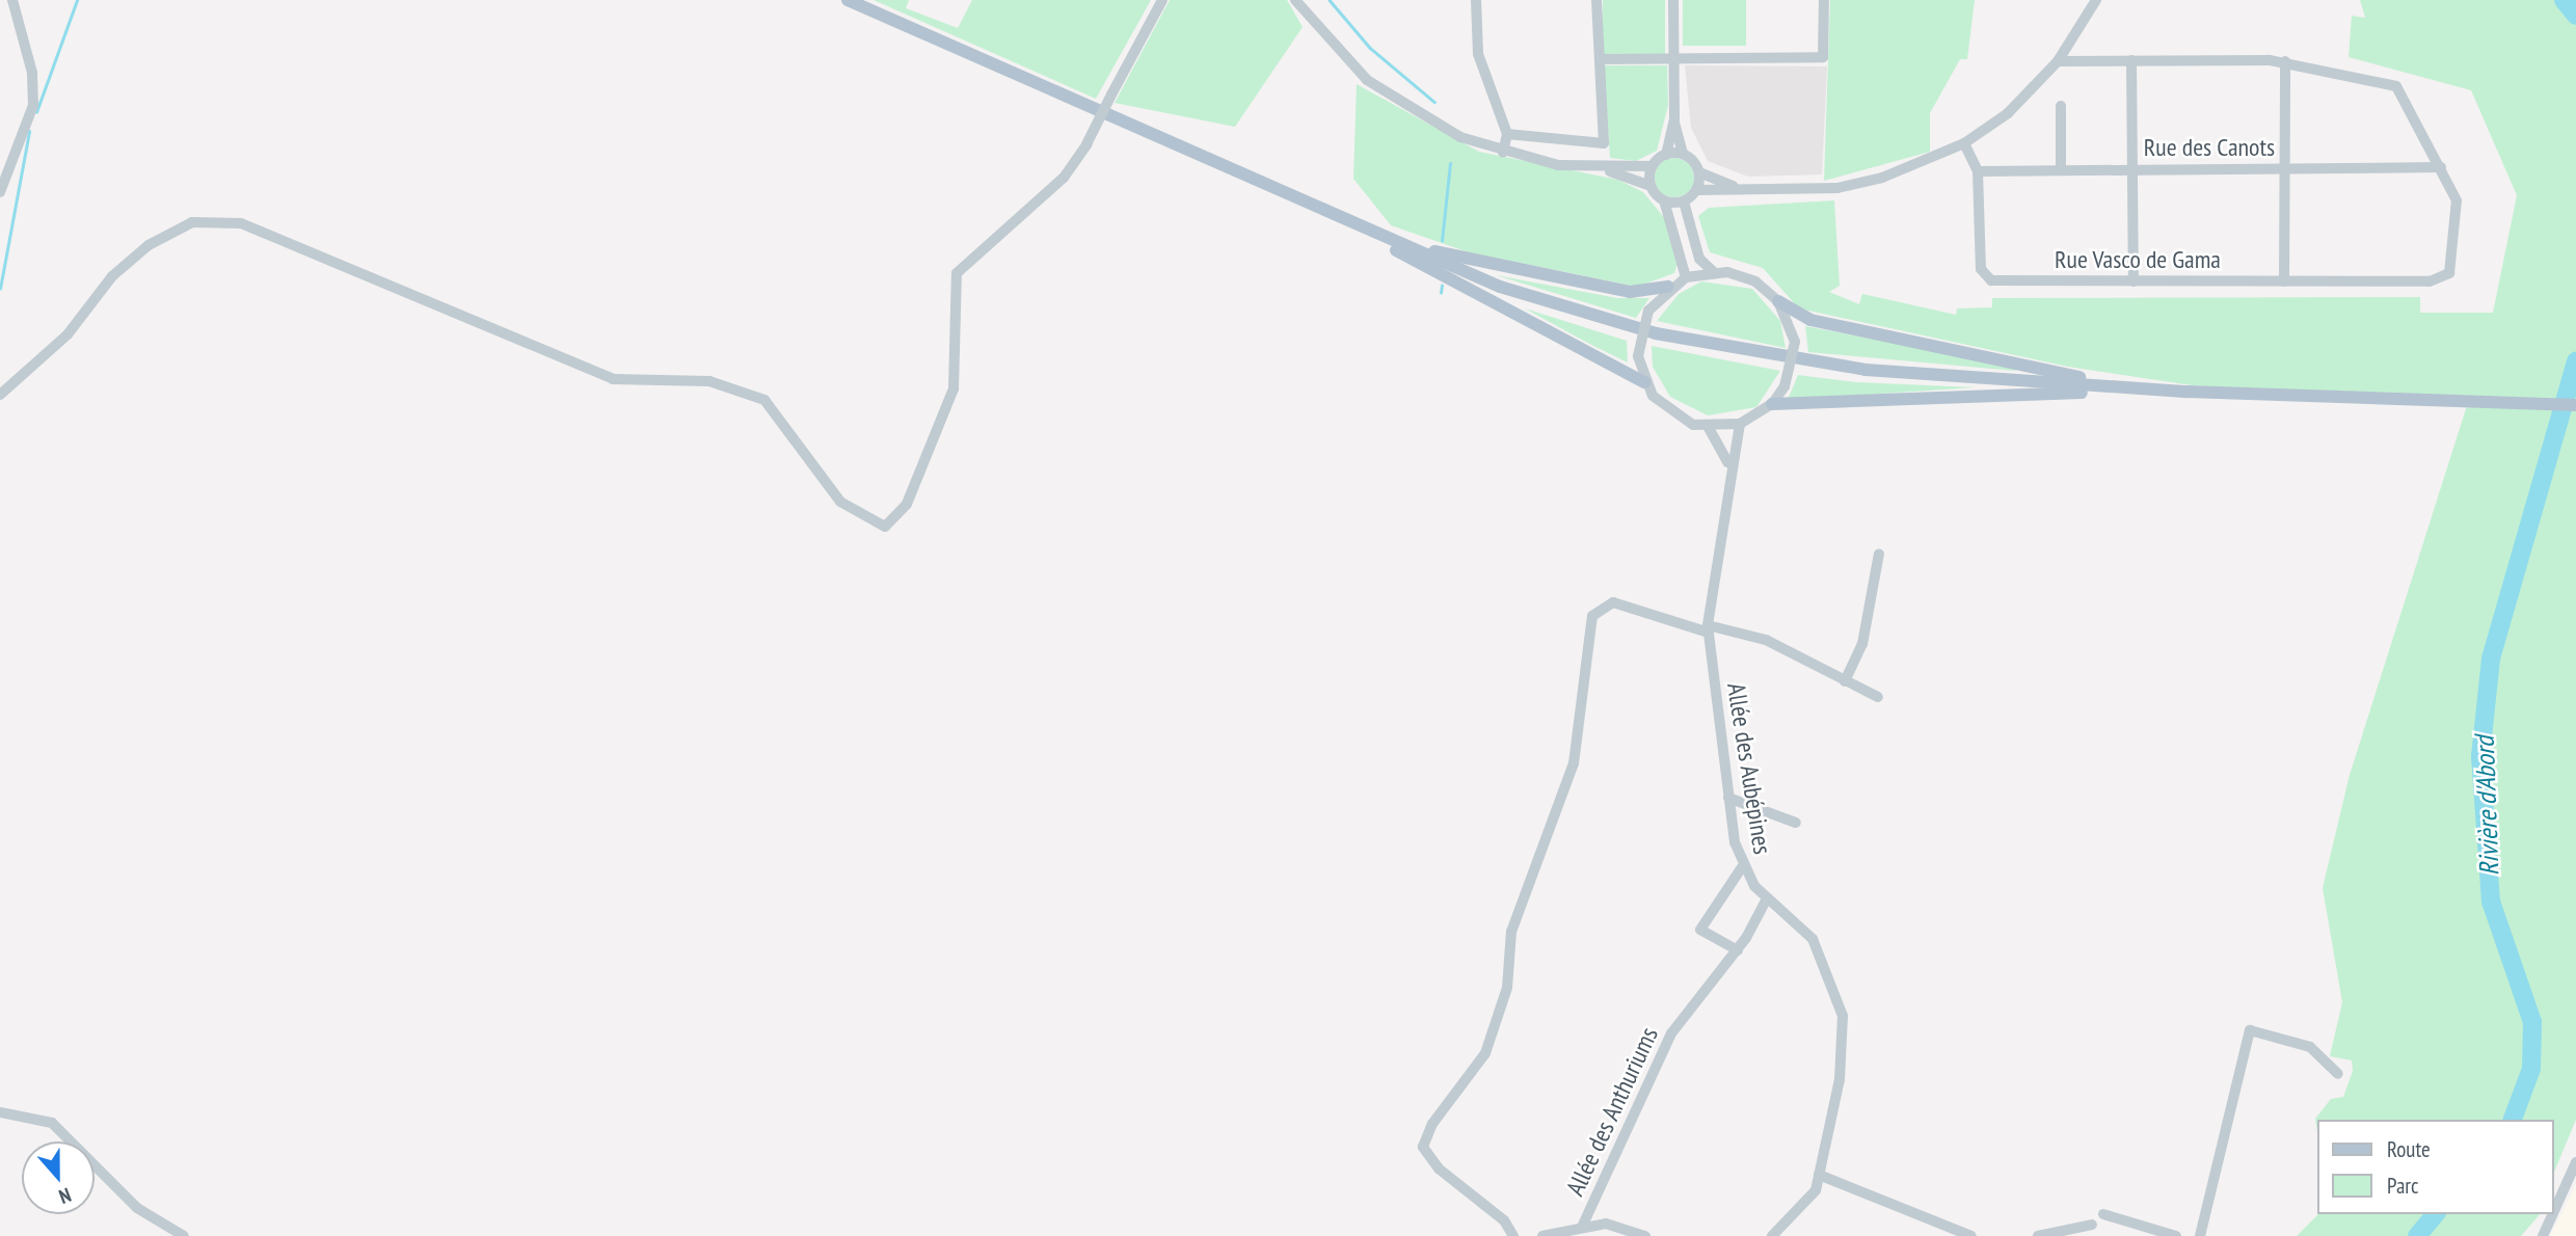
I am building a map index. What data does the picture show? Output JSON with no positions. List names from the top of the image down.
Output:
{
  "streets": {
    "street": [
      "Rue des Canots",
      "Rue Vasco de Gama",
      "Allée des Aubépines",
      "Allée des Anthuriums"
    ]
  },
  "crossings": [
    ["Rue des Canots", "Rue Vasco de Gama"],
    ["Allée des Aubépines", "Allée des Anthuriums"]
  ],
  "water": ["Rivière d'Abord"],
  "legend": ["Route", "Parc"],
  "north": "bottom"
}
